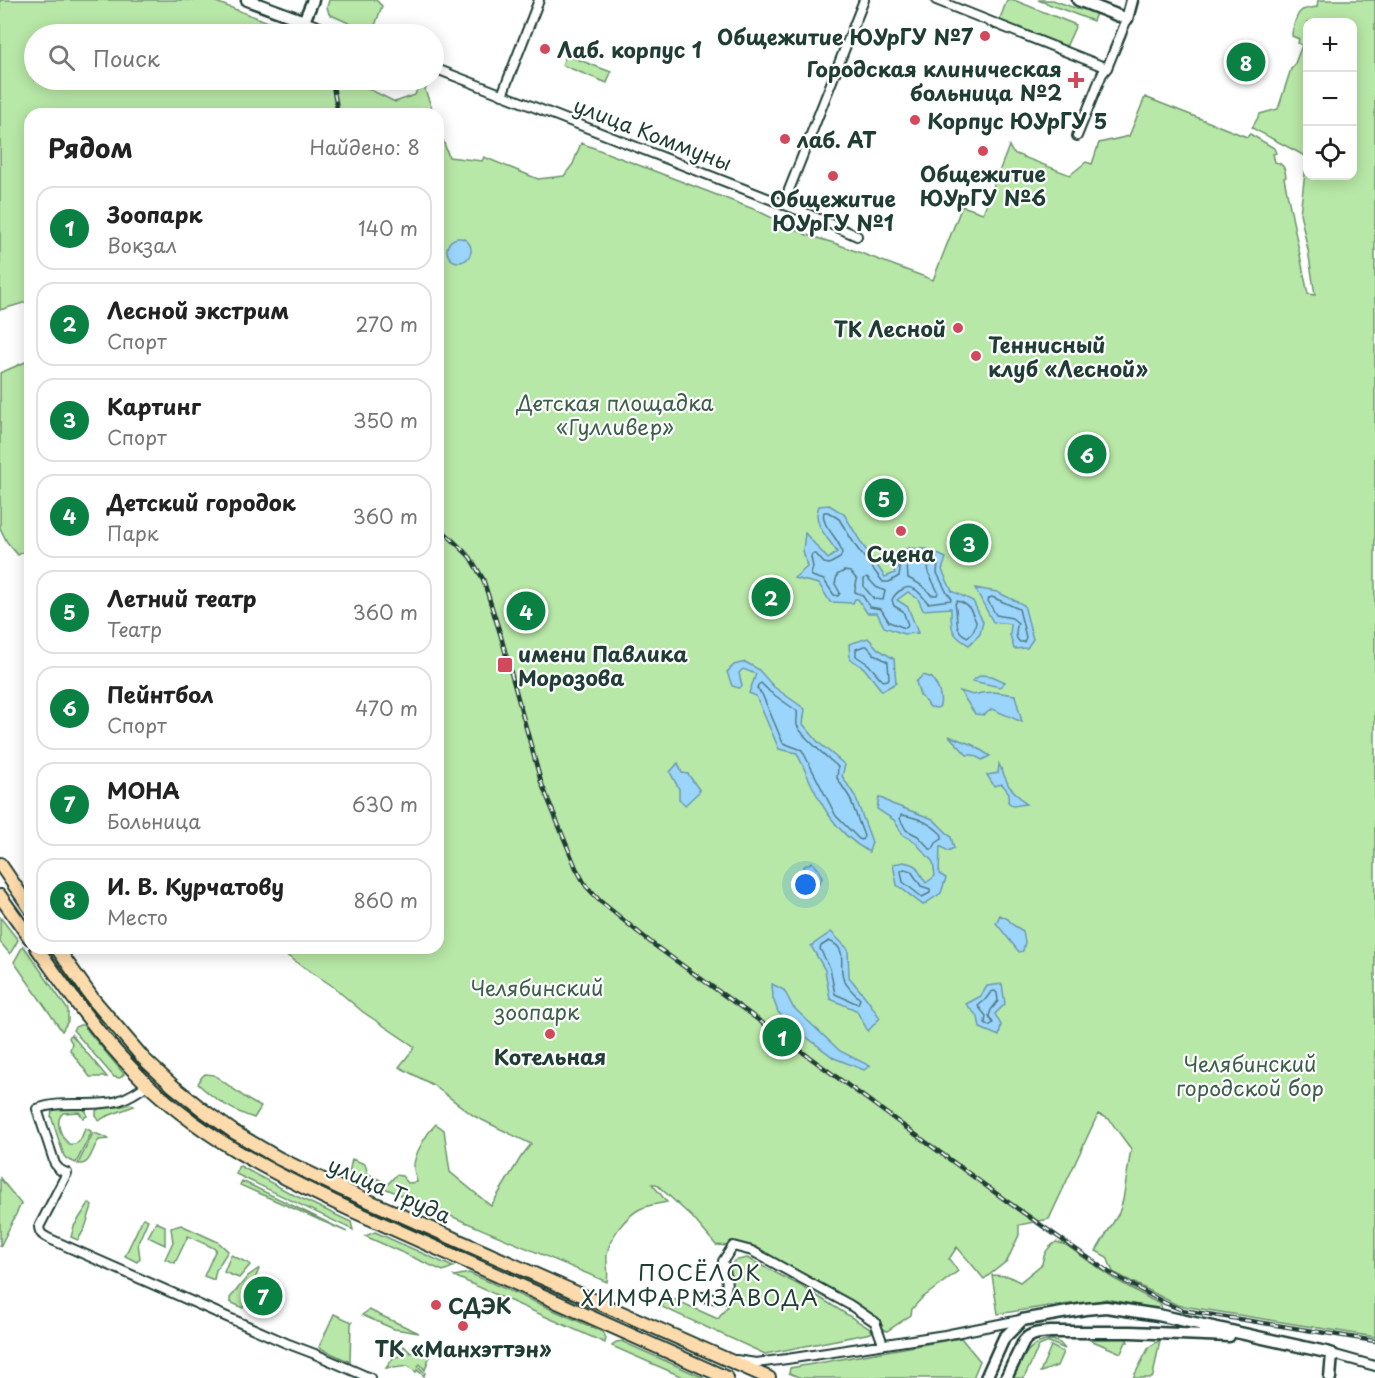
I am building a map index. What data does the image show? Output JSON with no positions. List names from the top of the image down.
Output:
{
  "streets": {
    "main road": ["улица Труда"],
    "street": ["улица Коммуны"]
  },
  "districts": ["ПОСЁЛОК ХИМФАРМЗАВОДА"],
  "parks": ["Детская площадка «Гулливер»", "Челябинский зоопарк", "Челябинский городской бор"],
  "places": {
    "other": [
      "Общежитие ЮУрГУ №7",
      "Лаб. корпус 1",
      "Корпус ЮУрГУ 5",
      "лаб. АТ",
      "Общежитие ЮУрГУ №6",
      "Общежитие ЮУрГУ №1",
      "ТК Лесной",
      "Теннисный клуб «Лесной»",
      "Сцена",
      "Котельная",
      "СДЭК",
      "ТК «Манхэттэн»"
    ],
    "health": ["Городская клиническая больница №2"],
    "transit": ["имени Павлика Морозова"]
  },
  "page": {
    "map_buttons": ["+", "−"],
    "search": "Поиск",
    "pins": [
      "8",
      "6",
      "5",
      "3",
      "2",
      "4",
      "1",
      "7"
    ],
    "heading": ["Рядом", "Найдено: 8"],
    "list": [
      {
        "mark": "1",
        "name": "Зоопарк",
        "note": "Вокзал",
        "value": "140 m"
      },
      {
        "mark": "2",
        "name": "Лесной экстрим",
        "note": "Спорт",
        "value": "270 m"
      },
      {
        "mark": "3",
        "name": "Картинг",
        "note": "Спорт",
        "value": "350 m"
      },
      {
        "mark": "4",
        "name": "Детский городок",
        "note": "Парк",
        "value": "360 m"
      },
      {
        "mark": "5",
        "name": "Летний театр",
        "note": "Театр",
        "value": "360 m"
      },
      {
        "mark": "6",
        "name": "Пейнтбол",
        "note": "Спорт",
        "value": "470 m"
      },
      {
        "mark": "7",
        "name": "МОНА",
        "note": "Больница",
        "value": "630 m"
      },
      {
        "mark": "8",
        "name": "И. В. Курчатову",
        "note": "Место",
        "value": "860 m"
      }
    ]
  }
}
